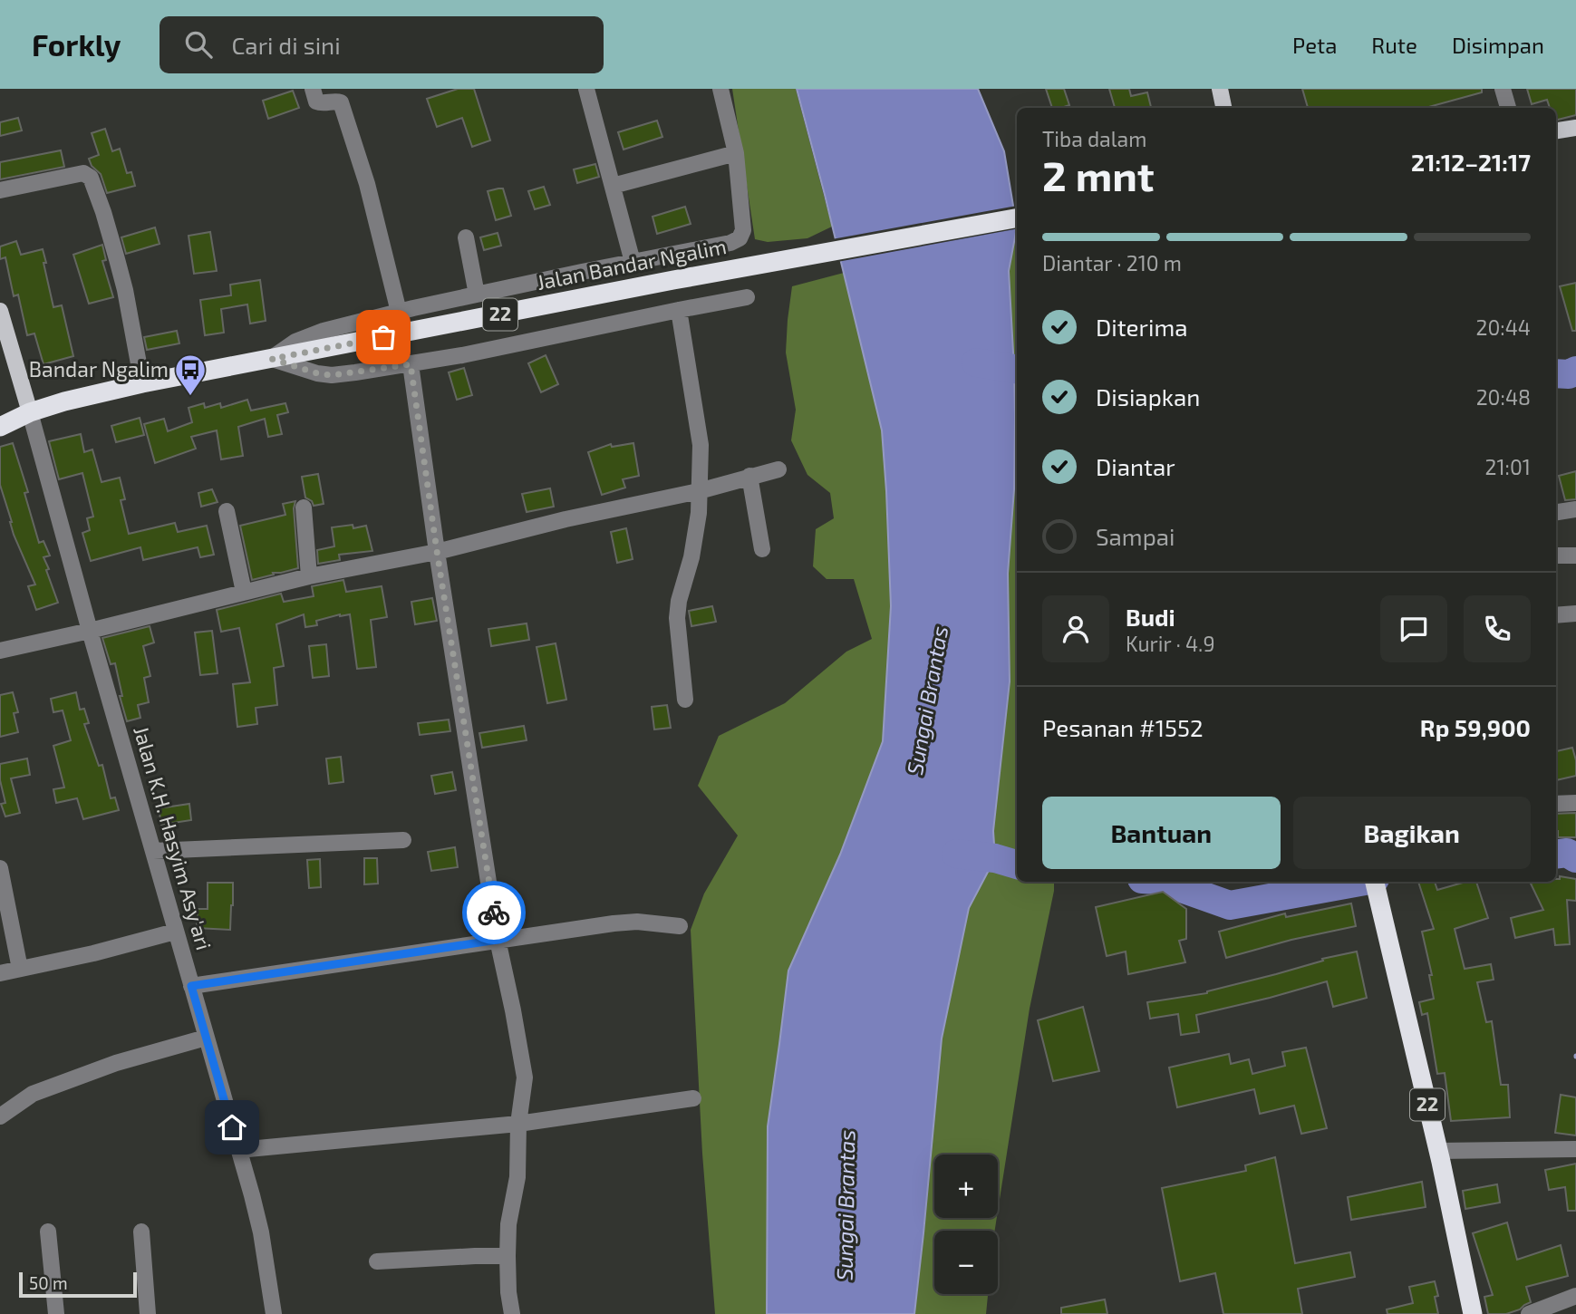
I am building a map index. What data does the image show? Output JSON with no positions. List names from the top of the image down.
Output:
{
  "streets": {
    "highway": ["Jalan Bandar Ngalim", "22"],
    "street": ["Jalan K.H. Hasyim Asy'ari"]
  },
  "crossings": [
    ["Jalan Bandar Ngalim", "22"],
    ["Jalan Bandar Ngalim", "Jalan K.H. Hasyim Asy'ari"],
    ["22", "Jalan K.H. Hasyim Asy'ari"]
  ],
  "water": ["Sungai Brantas"],
  "places": {
    "bus stop": ["Bandar Ngalim"]
  },
  "scale_bar": "50 m",
  "page": {
    "header": "Forkly",
    "search": "Cari di sini",
    "nav": ["Peta", "Rute", "Disimpan"],
    "heading": ["2 mnt", "Tiba dalam", "21:12–21:17"],
    "panel": [
      "Budi",
      "Kurir · 4.9",
      "Pesanan #1552",
      "Rp 59,900"
    ],
    "bar": "Diantar · 210 m",
    "list": [
      ["Diterima", "20:44"],
      ["Disiapkan", "20:48"],
      ["Diantar", "21:01"],
      "Sampai"
    ],
    "buttons": ["Bantuan", "Bagikan"],
    "map_buttons": ["+", "−"],
    "scale": "50 m"
  }
}
